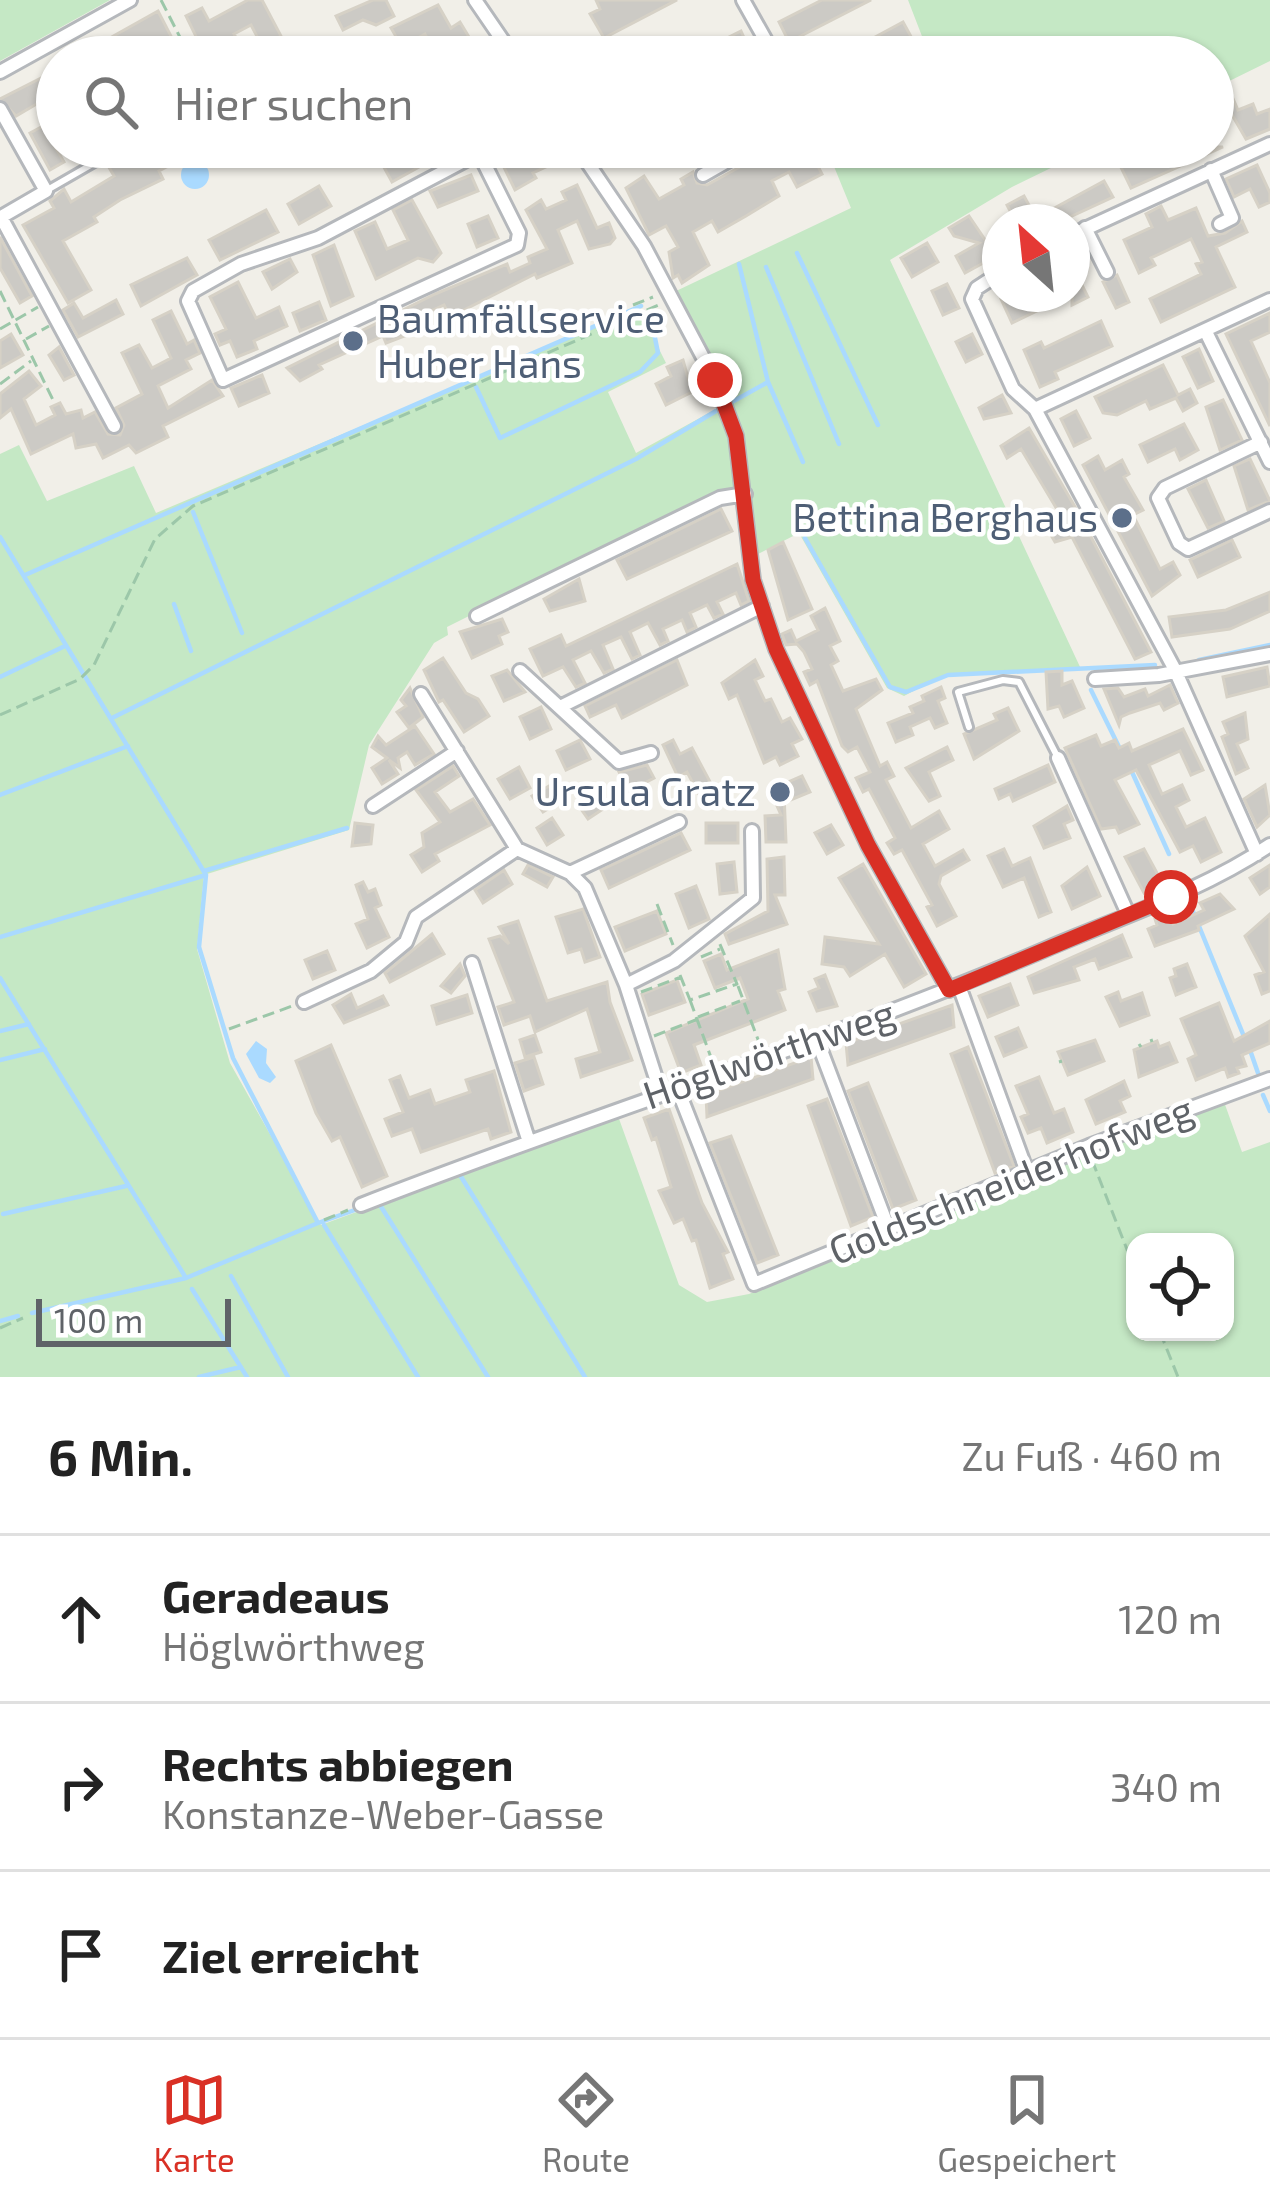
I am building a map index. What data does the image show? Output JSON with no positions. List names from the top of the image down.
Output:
{
  "streets": {
    "street": ["Höglwörthweg", "Goldschneiderhofweg"]
  },
  "crossings": [
    ["Höglwörthweg", "Goldschneiderhofweg"]
  ],
  "places": ["Baumfällservice Huber Hans", "Bettina Berghaus", "Ursula Gratz"],
  "scale_bar": "100 m",
  "north": "top left",
  "page": {
    "search": "Hier suchen",
    "scale": "100 m",
    "heading": ["6 Min.", "Zu Fuß · 460 m"],
    "list": [
      ["Geradeaus", "Höglwörthweg", "120 m"],
      ["Rechts abbiegen", "Konstanze-Weber-Gasse", "340 m"],
      "Ziel erreicht"
    ],
    "nav": ["Karte", "Route", "Gespeichert"]
  }
}
